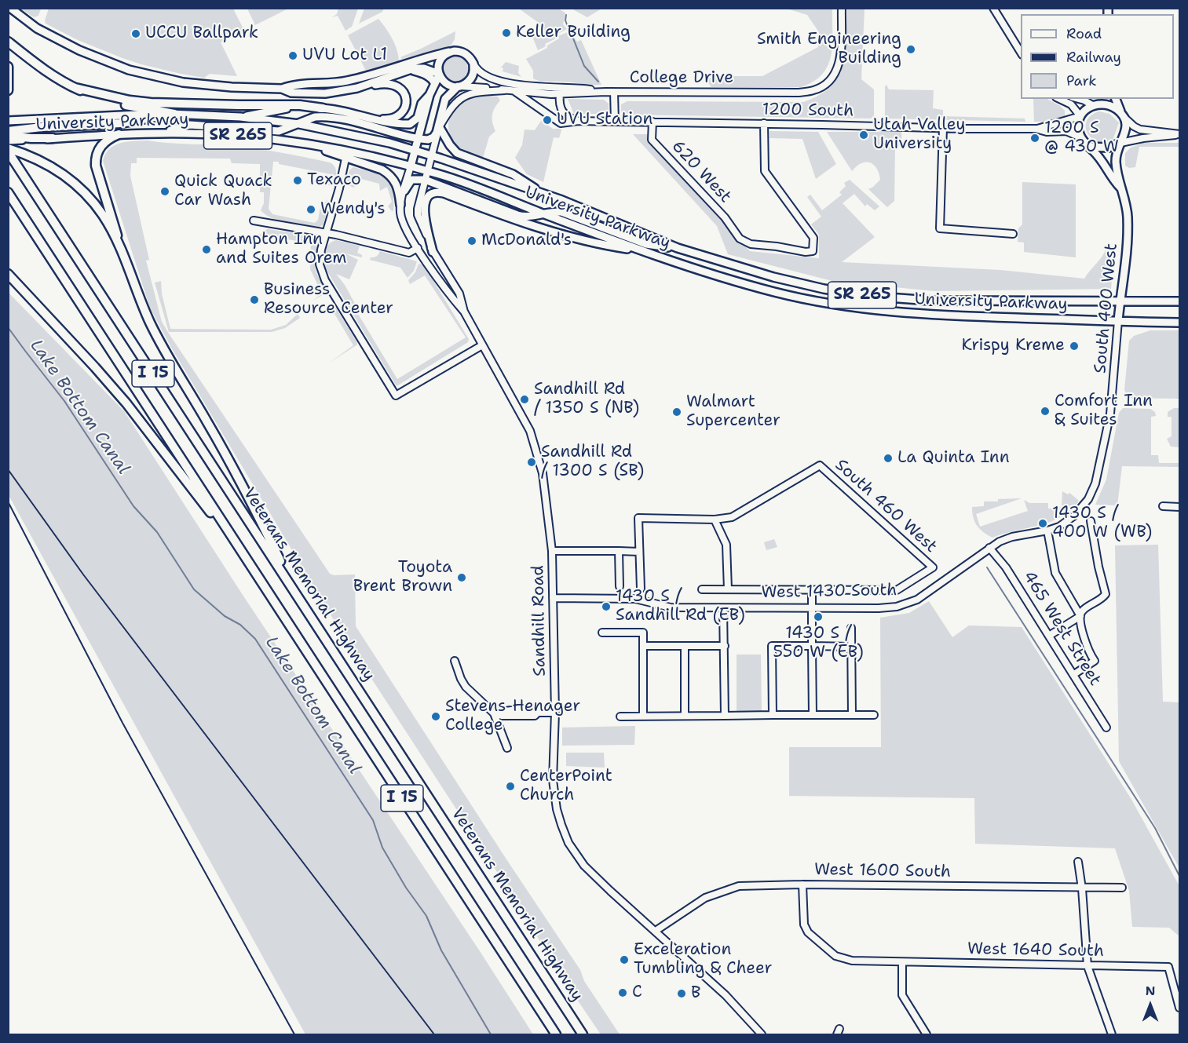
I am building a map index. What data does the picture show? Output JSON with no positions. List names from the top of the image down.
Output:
{
  "streets": {
    "highway": ["I 15", "Veterans Memorial Highway"],
    "main road": [
      "University Parkway",
      "SR 265",
      "South 400 West",
      "Sandhill Road"
    ],
    "street": [
      "College Drive",
      "1200 South",
      "620 West",
      "South 460 West",
      "West 1430 South",
      "465 West Street",
      "West 1600 South",
      "West 1640 South"
    ]
  },
  "crossings": [
    ["College Drive", "1200 South"],
    ["College Drive", "Sandhill Road"],
    ["1200 South", "620 West"],
    ["1200 South", "South 400 West"],
    ["University Parkway", "SR 265"],
    ["University Parkway", "South 400 West"],
    ["University Parkway", "Sandhill Road"],
    ["SR 265", "Sandhill Road"],
    ["South 400 West", "West 1430 South"],
    ["West 1430 South", "Sandhill Road"],
    ["West 1430 South", "465 West Street"],
    ["Sandhill Road", "West 1600 South"],
    ["West 1600 South", "West 1640 South"]
  ],
  "water": ["Lake Bottom Canal"],
  "places": [
    "Keller Building",
    "UCCU Ballpark",
    "Smith Engineering Building",
    "UVU Lot L1",
    "UVU Station",
    "Utah Valley University",
    "1200 S @ 430 W",
    "Texaco",
    "Quick Quack Car Wash",
    "Wendy's",
    "McDonald's",
    "Hampton Inn and Suites Orem",
    "Business Resource Center",
    "Krispy Kreme",
    "Sandhill Rd / 1350 S (NB)",
    "Comfort Inn & Suites",
    "Walmart Supercenter",
    "La Quinta Inn",
    "Sandhill Rd / 1300 S (SB)",
    "1430 S / 400 W (WB)",
    "Toyota Brent Brown",
    "1430 S / Sandhill Rd (EB)",
    "1430 S / 550 W (EB)",
    "Stevens-Henager College",
    "CenterPoint Church",
    "Exceleration Tumbling & Cheer",
    "C",
    "B"
  ],
  "legend": ["Road", "Railway", "Park"],
  "north": "top"
}
